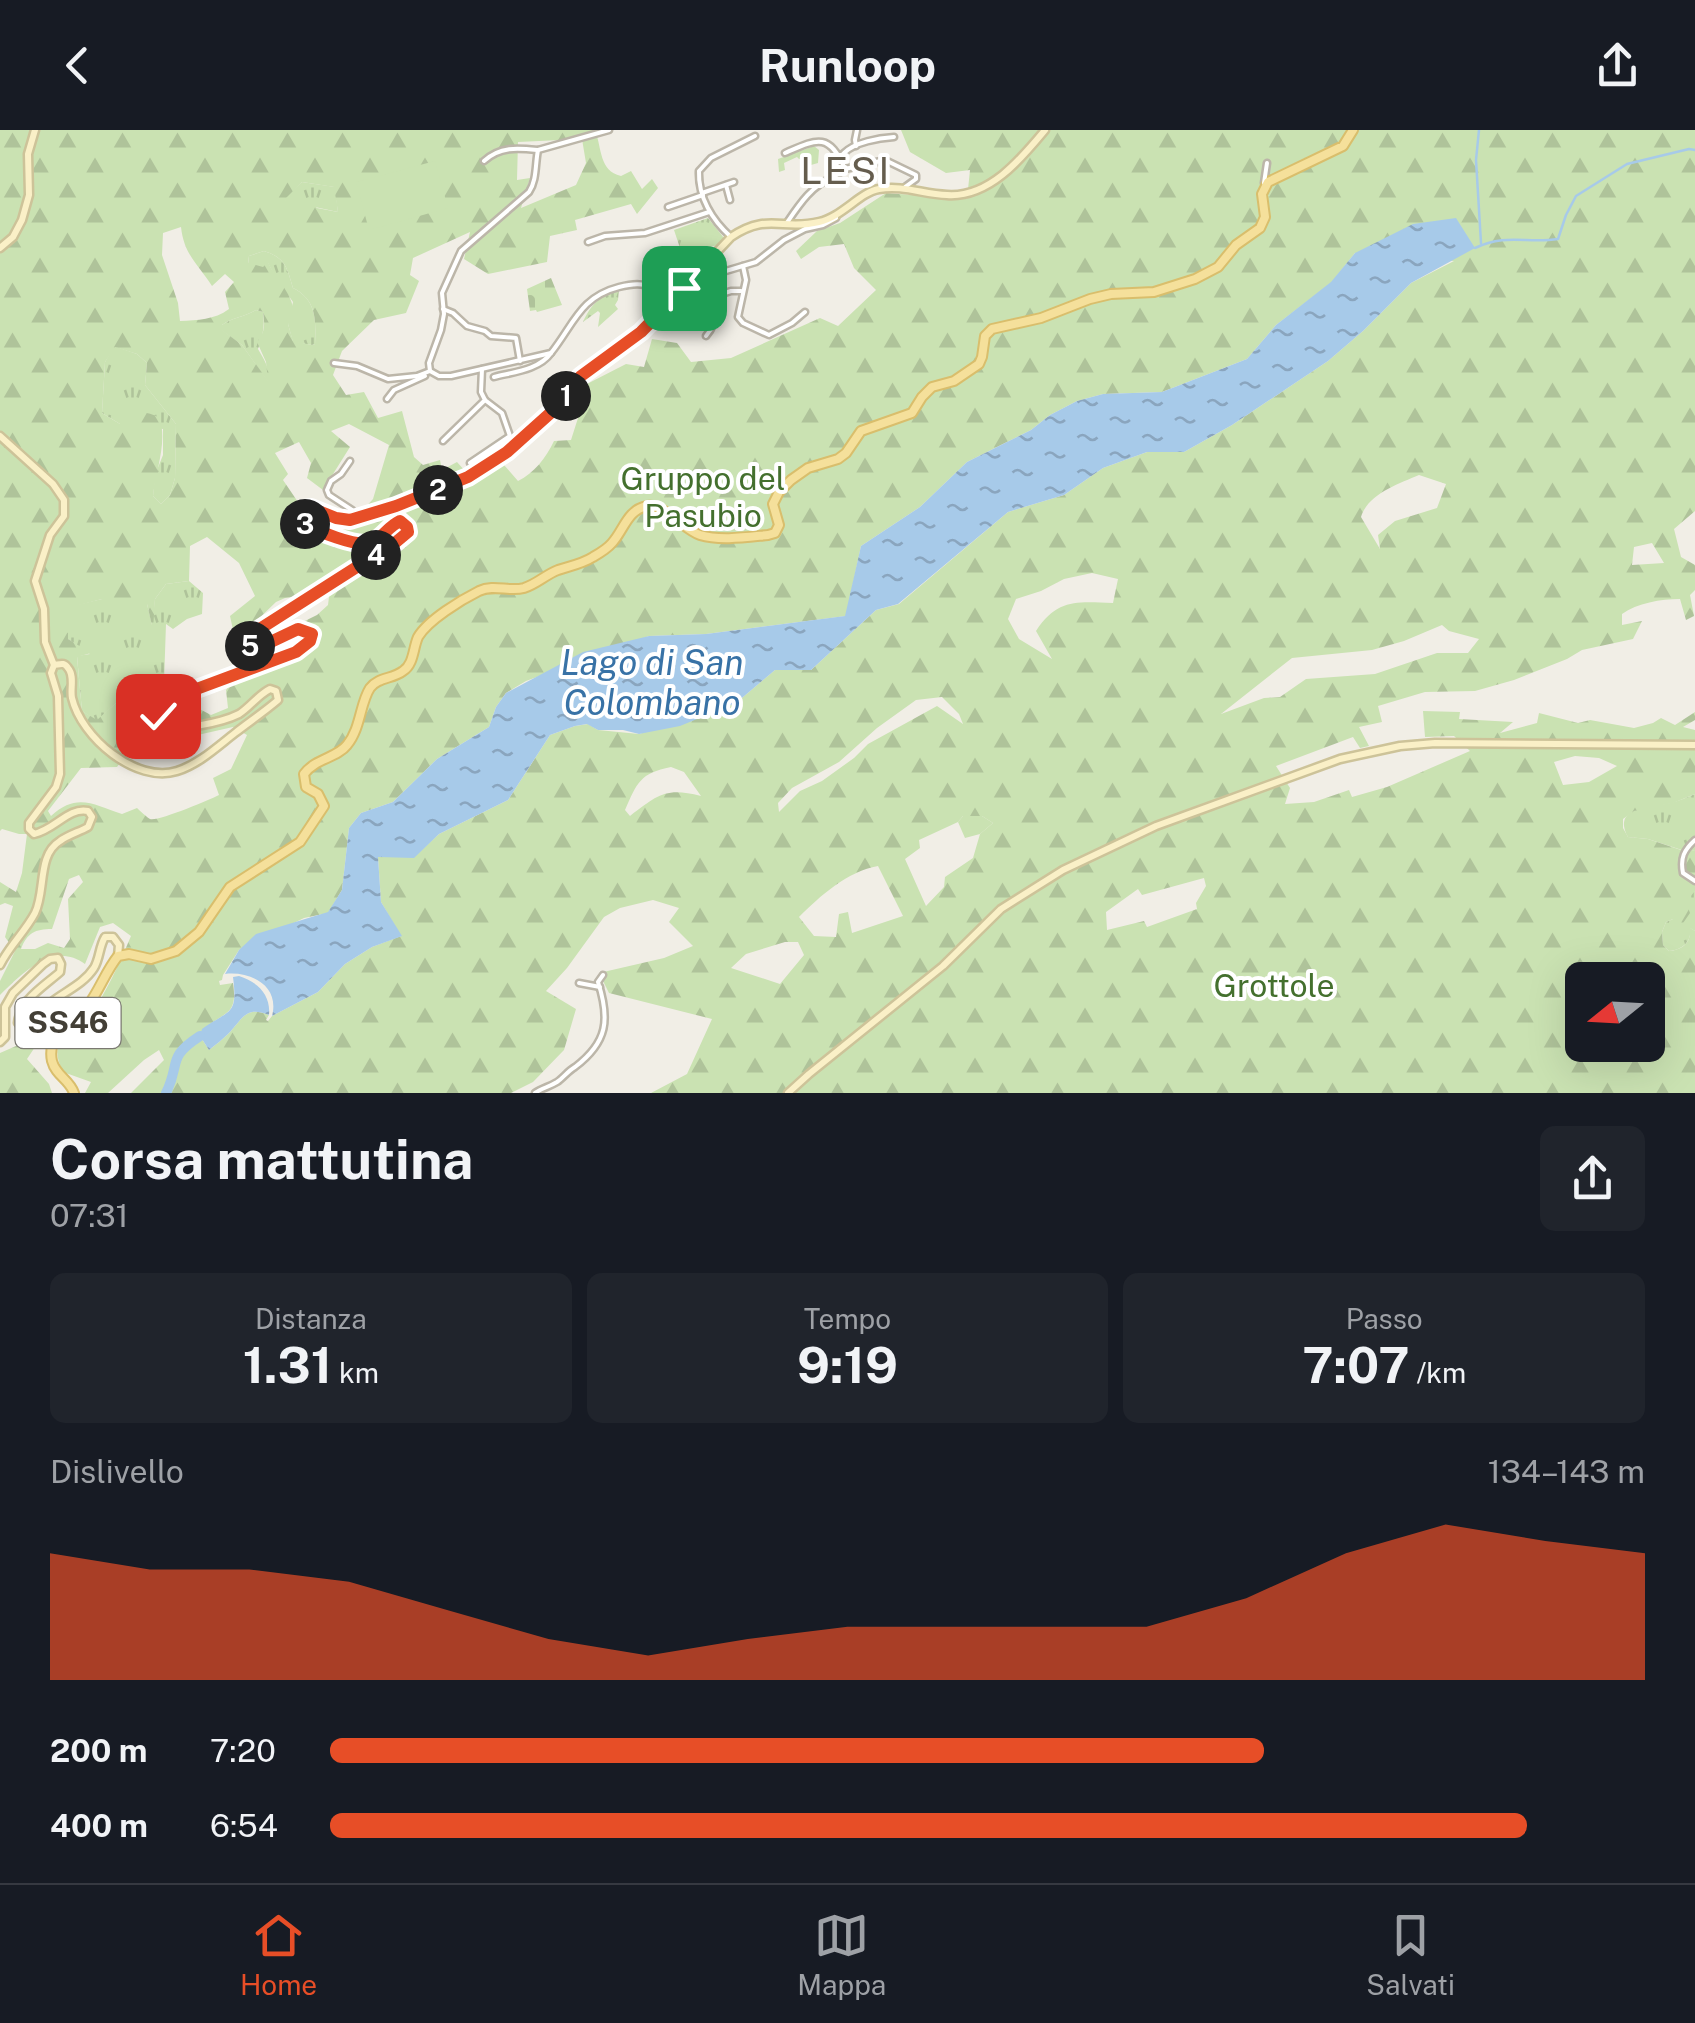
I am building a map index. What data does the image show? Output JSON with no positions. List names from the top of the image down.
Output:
{
  "streets": {
    "main road": ["SS46"]
  },
  "districts": ["LESI"],
  "water": ["Lago di San Colombano"],
  "parks": ["Gruppo del Pasubio", "Grottole"],
  "north": "left",
  "page": {
    "header": "Runloop",
    "pins": [
      "1",
      "2",
      "3",
      "4",
      "5"
    ],
    "heading": ["Corsa mattutina", "07:31"],
    "stats": [
      ["Distanza", "1.31 km"],
      ["Tempo", "9:19"],
      ["Passo", "7:07 /km"]
    ],
    "chart": ["Dislivello", "134–143 m"],
    "list": [
      {
        "name": "200 m",
        "note": "7:20"
      },
      {
        "name": "400 m",
        "note": "6:54"
      }
    ],
    "tabs": ["Home", "Mappa", "Salvati"]
  }
}
